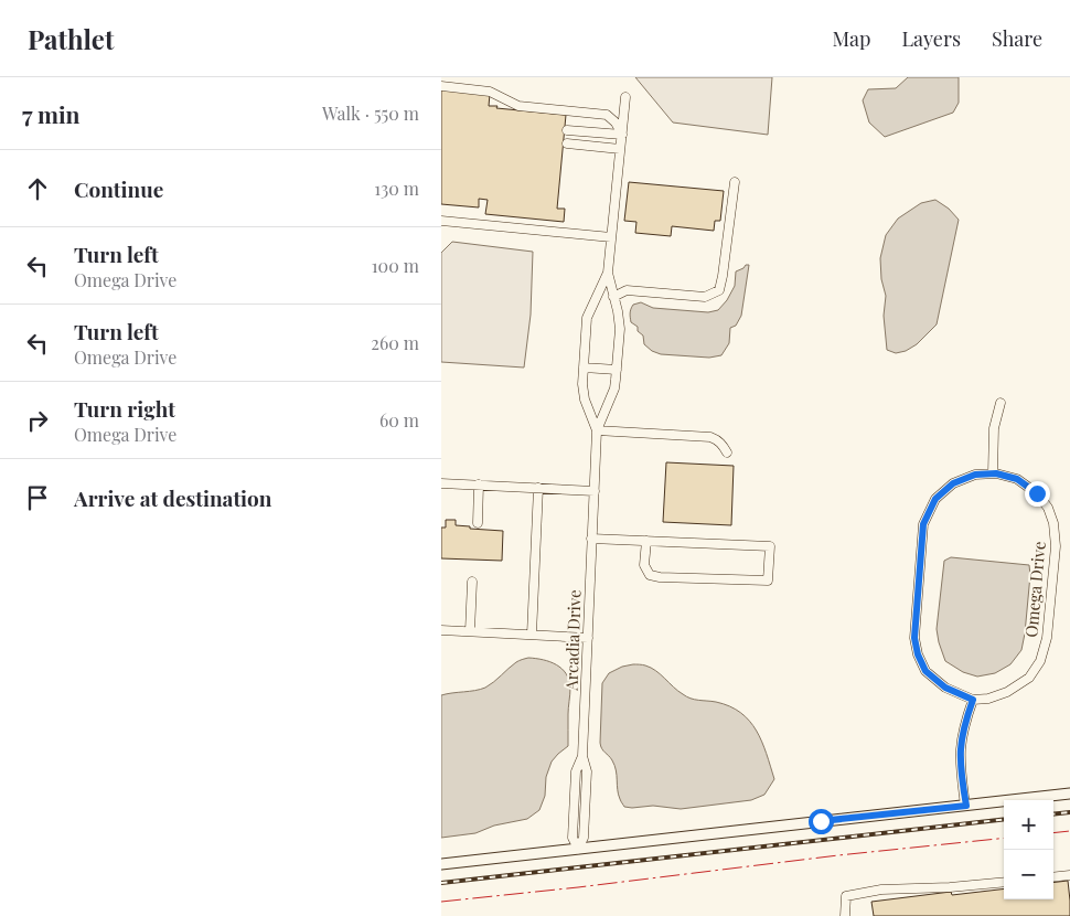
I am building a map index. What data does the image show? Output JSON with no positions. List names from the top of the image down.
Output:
{
  "streets": {
    "street": ["Omega Drive", "Arcadia Drive"]
  },
  "page": {
    "header": "Pathlet",
    "nav": ["Map", "Layers", "Share"],
    "heading": ["7 min", "Walk · 550 m"],
    "list": [
      ["Continue", "130 m"],
      ["Turn left", "Omega Drive", "100 m"],
      ["Turn left", "Omega Drive", "260 m"],
      ["Turn right", "Omega Drive", "60 m"],
      "Arrive at destination"
    ],
    "map_buttons": ["+", "−"]
  }
}
